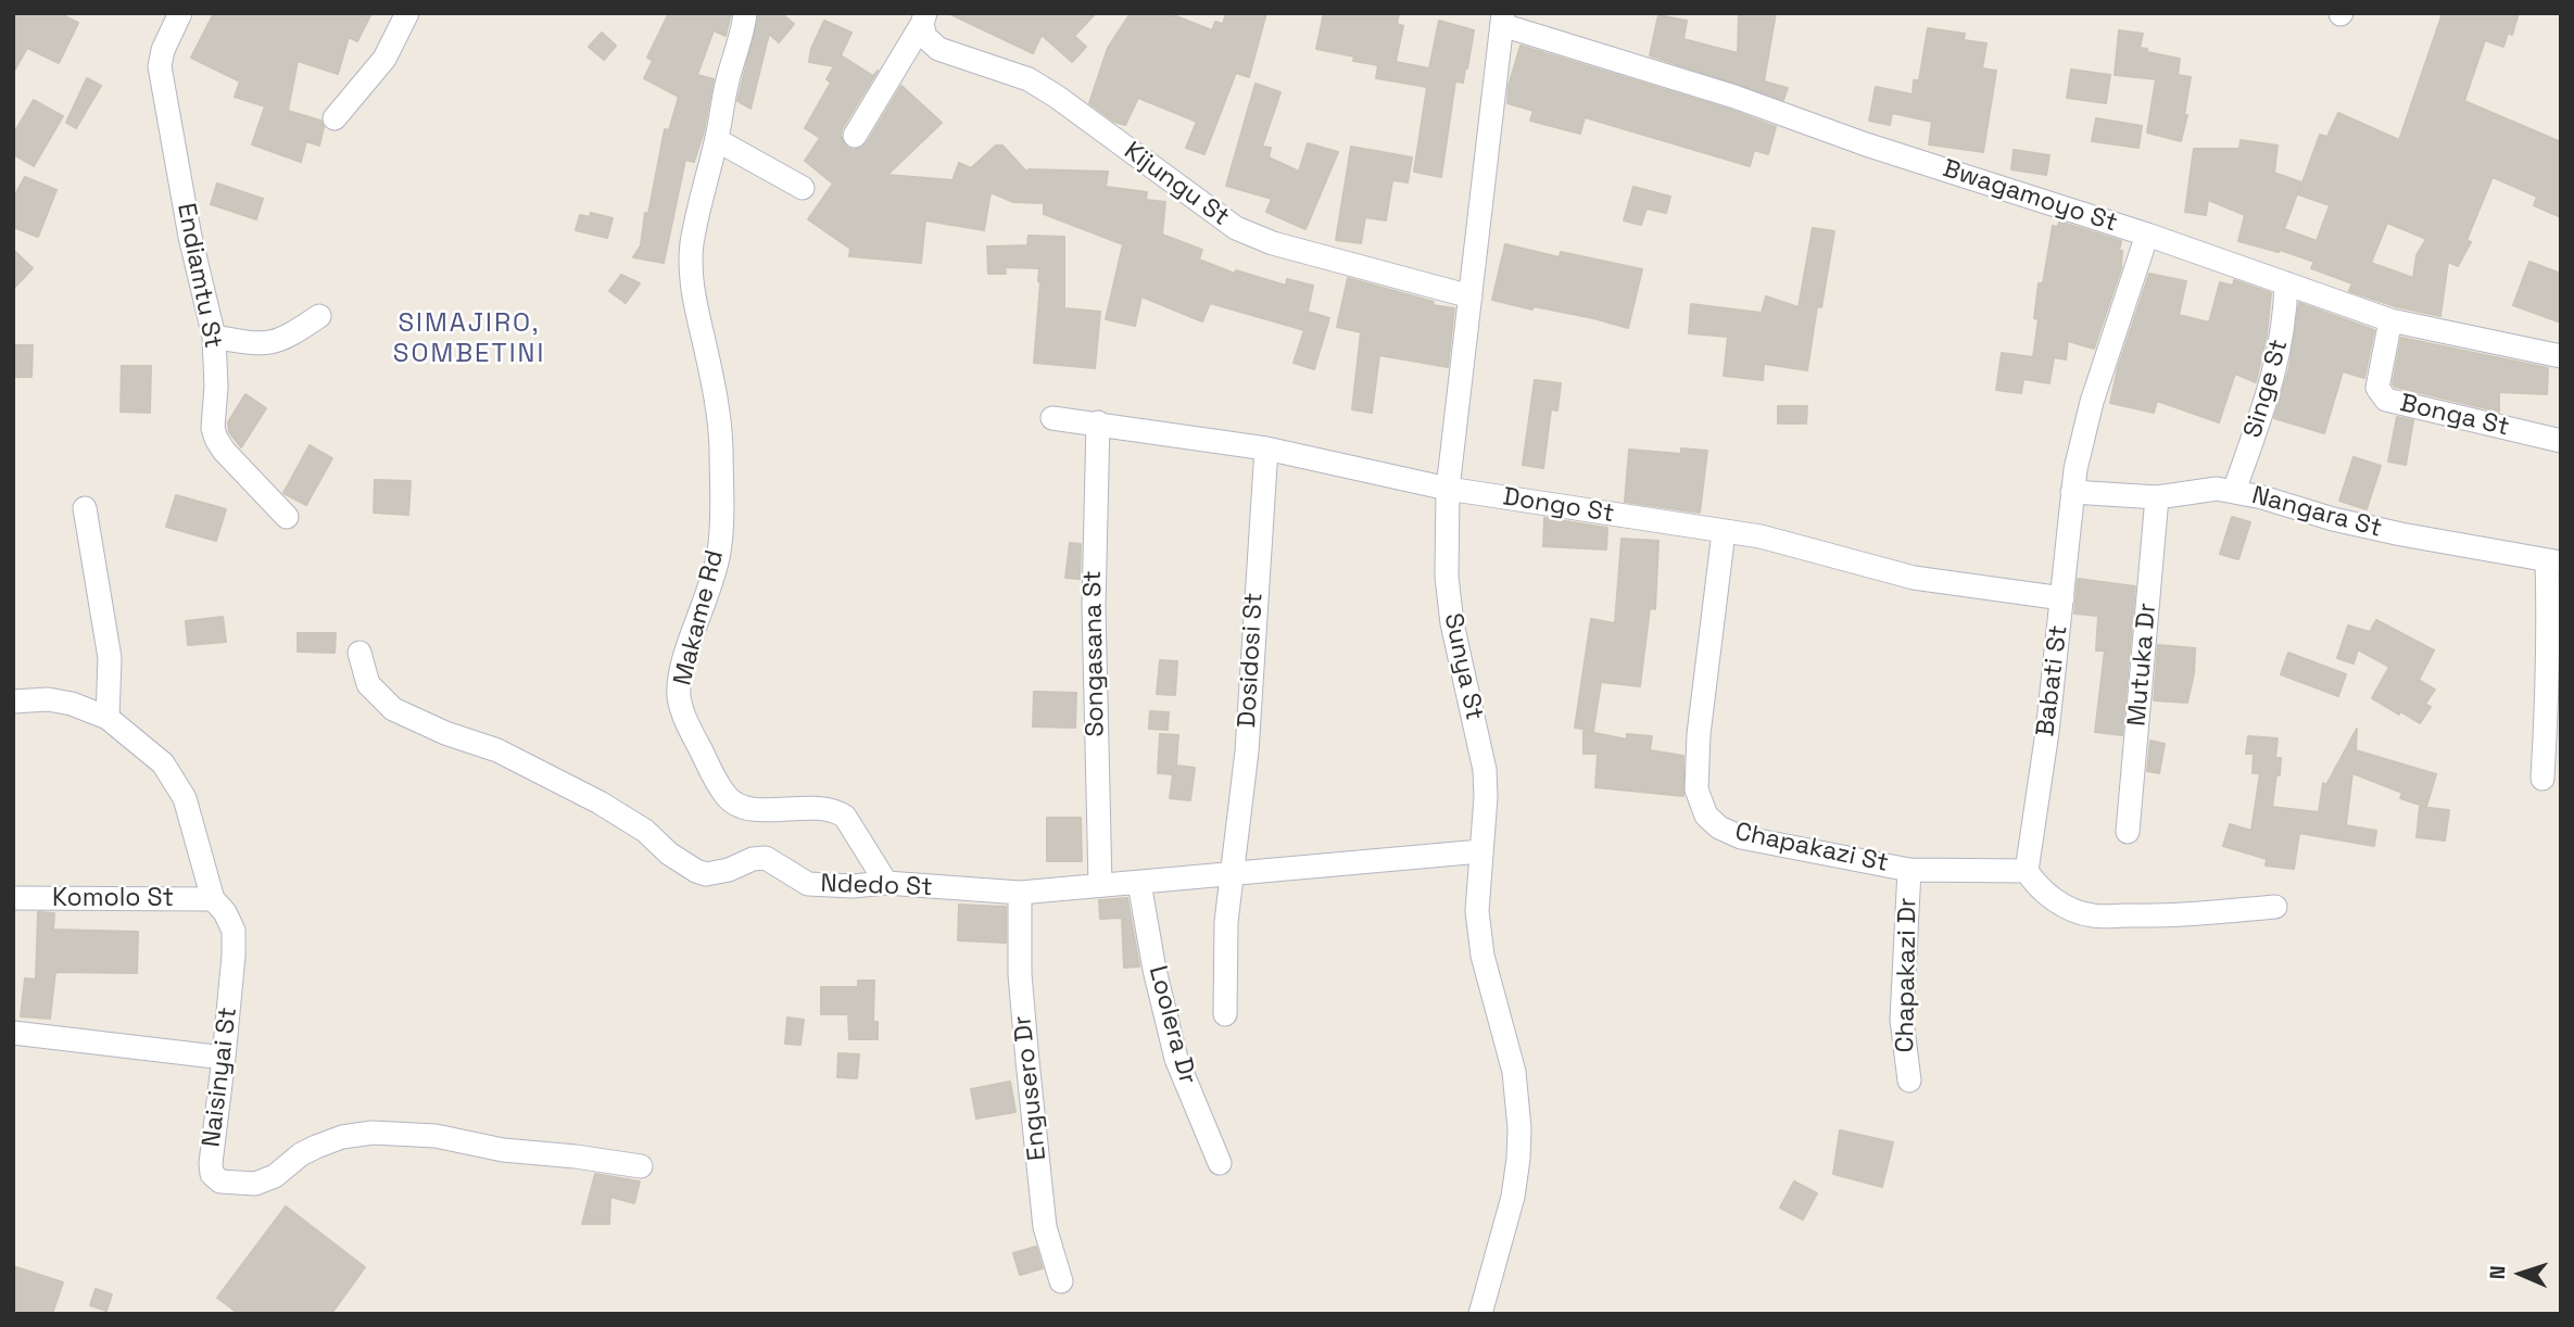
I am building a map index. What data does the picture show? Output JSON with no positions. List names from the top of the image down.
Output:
{
  "streets": {
    "street": [
      "Kijungu St",
      "Bwagamoyo St",
      "Endiamtu St",
      "Singe St",
      "Bonga St",
      "Dongo St",
      "Nangara St",
      "Makame Rd",
      "Songasana St",
      "Dosidosi St",
      "Mutuka Dr",
      "Sunya St",
      "Babati St",
      "Chapakazi St",
      "Ndedo St",
      "Komolo St",
      "Chapakazi Dr",
      "Loolera Dr",
      "Naisinyai St",
      "Engusero Dr"
    ]
  },
  "crossings": [
    ["Kijungu St", "Sunya St"],
    ["Bwagamoyo St", "Singe St"],
    ["Bwagamoyo St", "Bonga St"],
    ["Bwagamoyo St", "Sunya St"],
    ["Bwagamoyo St", "Babati St"],
    ["Singe St", "Nangara St"],
    ["Dongo St", "Songasana St"],
    ["Dongo St", "Dosidosi St"],
    ["Dongo St", "Sunya St"],
    ["Dongo St", "Babati St"],
    ["Dongo St", "Chapakazi St"],
    ["Nangara St", "Mutuka Dr"],
    ["Nangara St", "Babati St"],
    ["Makame Rd", "Ndedo St"],
    ["Songasana St", "Ndedo St"],
    ["Dosidosi St", "Ndedo St"],
    ["Sunya St", "Ndedo St"],
    ["Babati St", "Chapakazi St"],
    ["Chapakazi St", "Chapakazi Dr"],
    ["Ndedo St", "Loolera Dr"],
    ["Ndedo St", "Engusero Dr"],
    ["Komolo St", "Naisinyai St"]
  ],
  "districts": ["SIMAJIRO, SOMBETINI"],
  "north": "left"
}
